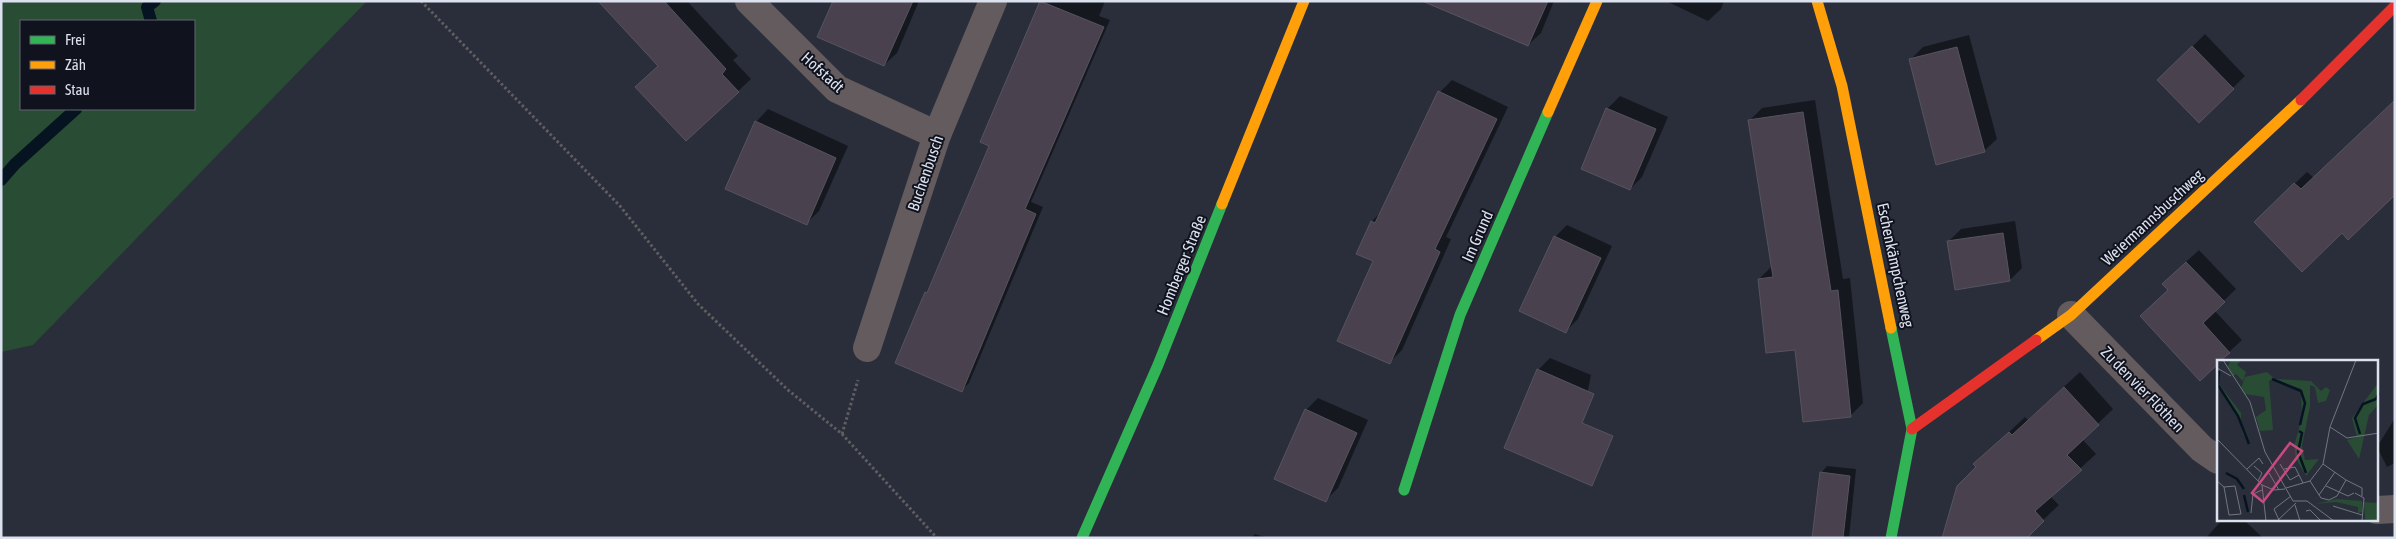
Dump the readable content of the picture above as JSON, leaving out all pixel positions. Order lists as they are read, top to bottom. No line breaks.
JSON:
{"streets":{"street":["Hofstadt","Buchenbusch","Weiermannsbuschweg","Im Grund","Homberger Straße","Eschenkämpchenweg","Zu den vier Flöthen"]},"crossings":[["Hofstadt","Buchenbusch"],["Weiermannsbuschweg","Eschenkämpchenweg"],["Weiermannsbuschweg","Zu den vier Flöthen"]],"legend":["Frei","Zäh","Stau"]}
